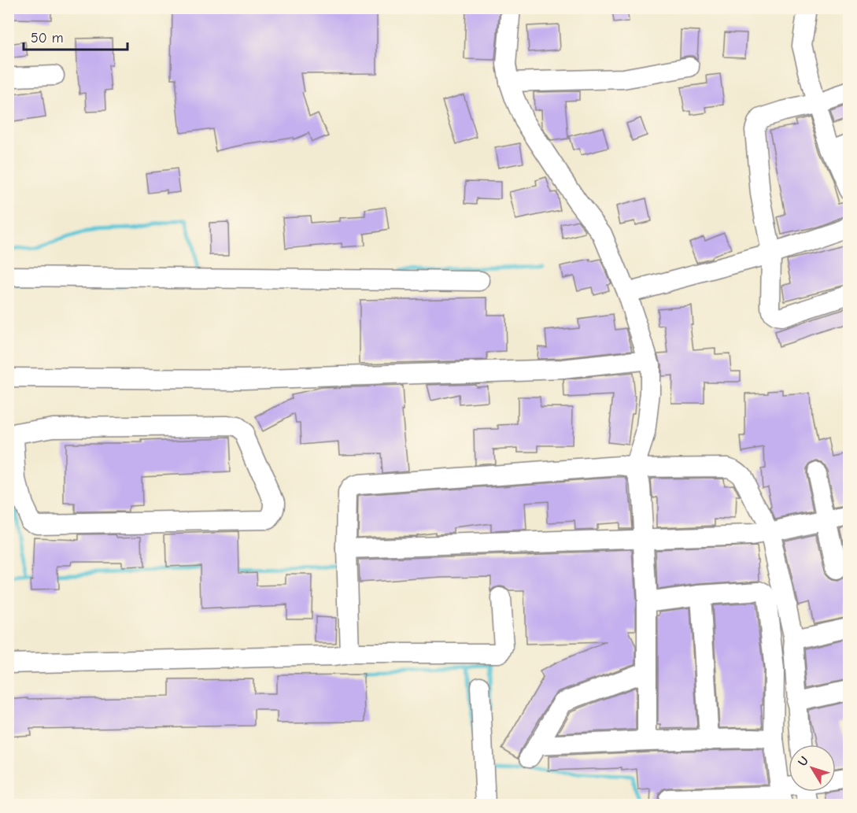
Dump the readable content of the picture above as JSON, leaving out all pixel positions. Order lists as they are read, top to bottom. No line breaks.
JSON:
{"scale_bar":"50 m","north":"top left"}
